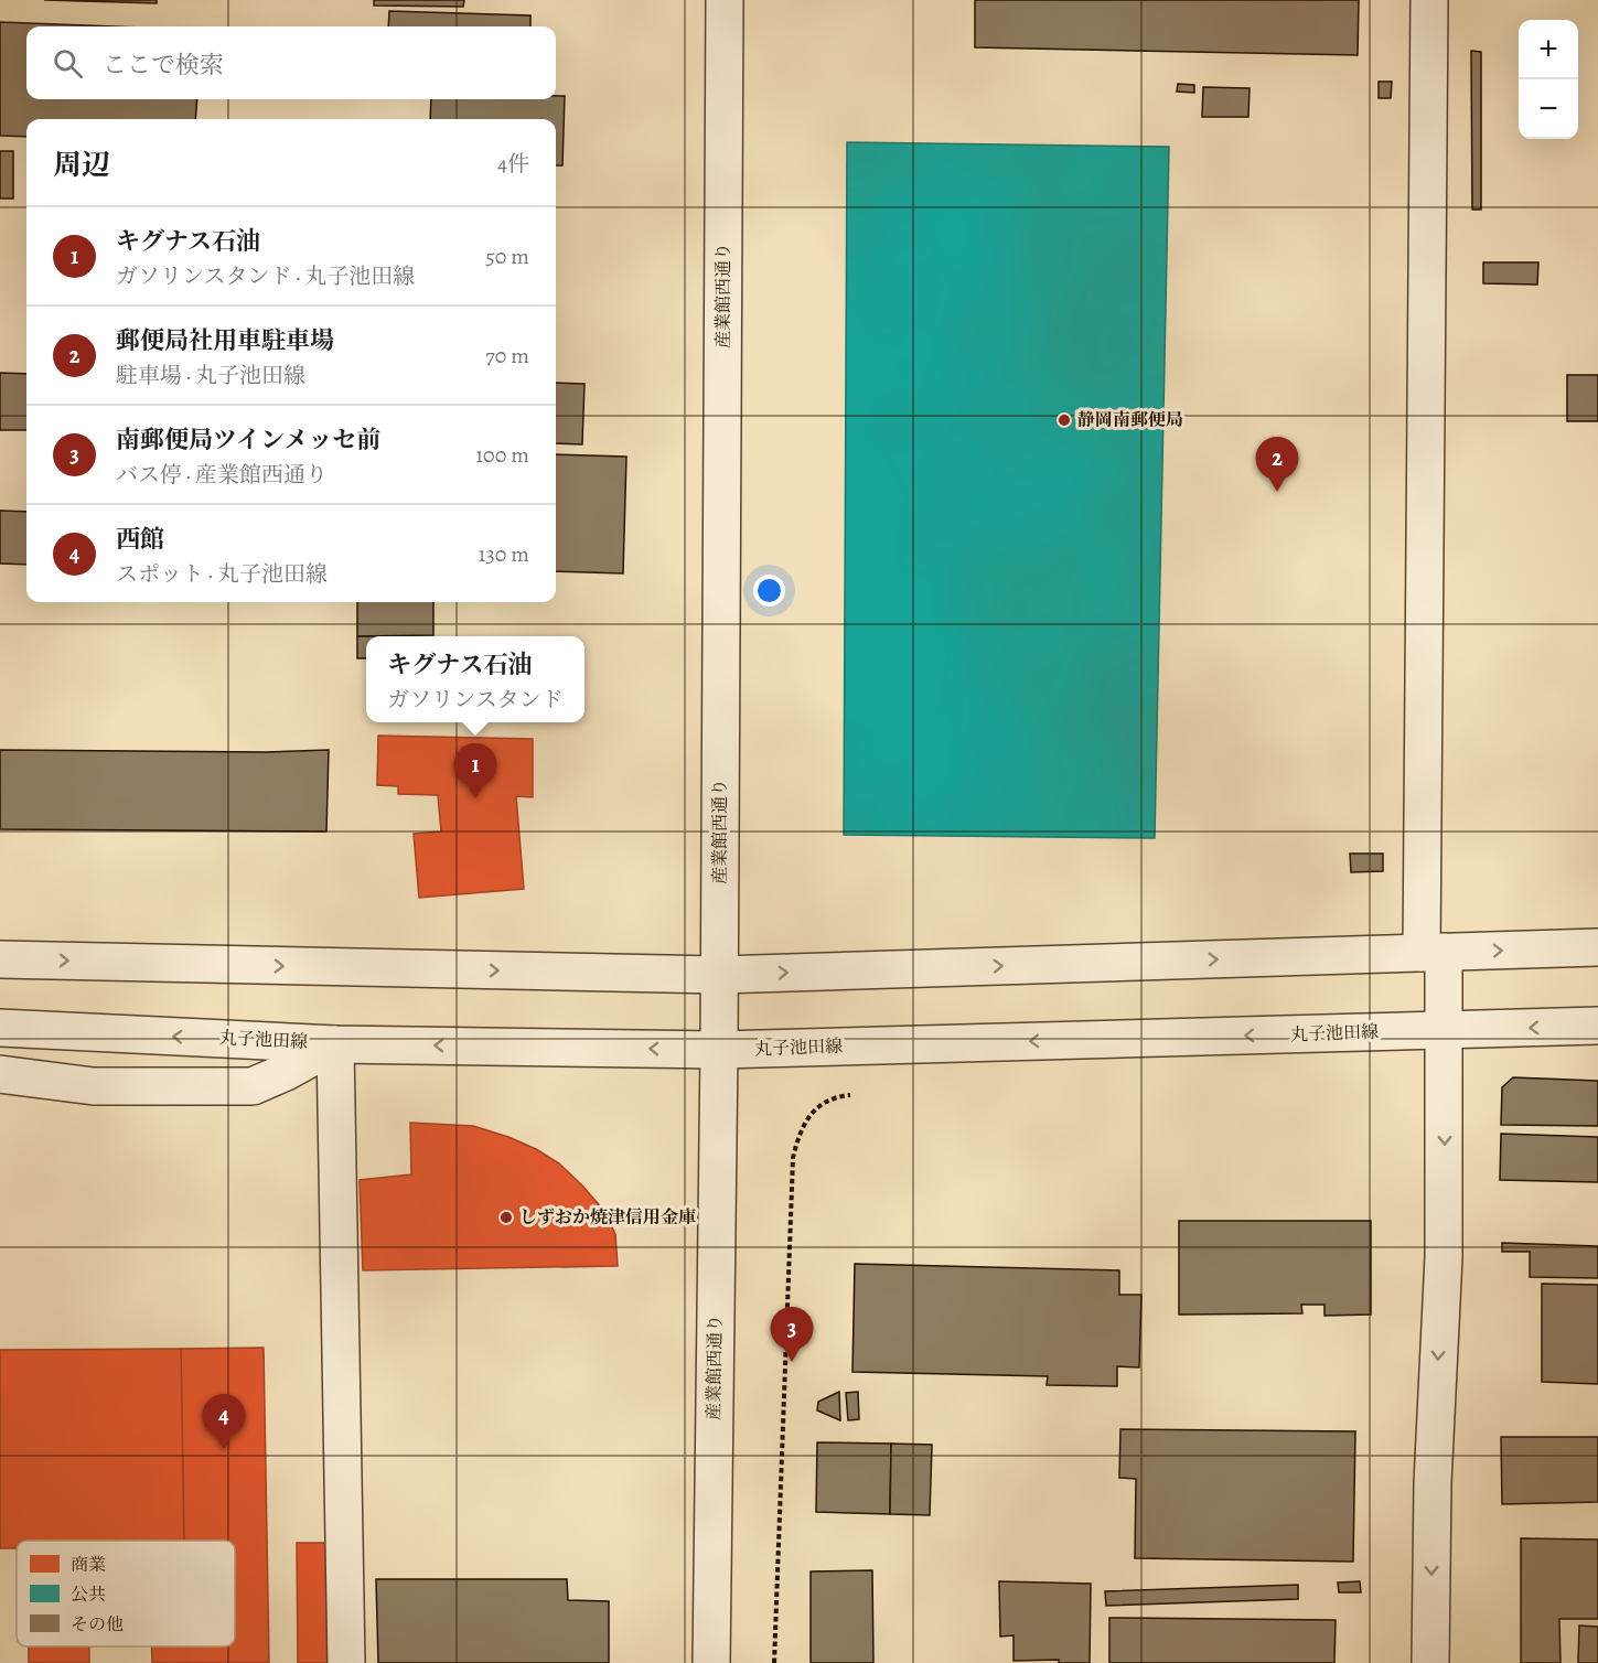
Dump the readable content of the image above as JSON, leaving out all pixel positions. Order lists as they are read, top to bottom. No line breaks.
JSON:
{"streets":{"street":["産業館西通り","丸子池田線"]},"crossings":[["産業館西通り","丸子池田線"]],"places":["静岡南郵便局","しずおか焼津信用金庫"],"legend":["商業","公共","その他"],"page":{"map_buttons":["+","−"],"search":"ここで検索","heading":["周辺","4件"],"list":[{"mark":"1","name":"キグナス石油","note":"ガソリンスタンド · 丸子池田線","value":"50 m"},{"mark":"2","name":"郵便局社用車駐車場","note":"駐車場 · 丸子池田線","value":"70 m"},{"mark":"3","name":"南郵便局ツインメッセ前","note":"バス停 · 産業館西通り","value":"100 m"},{"mark":"4","name":"西館","note":"スポット · 丸子池田線","value":"130 m"}],"pins":["2","1","3","4"],"popup":["キグナス石油","ガソリンスタンド"]}}
